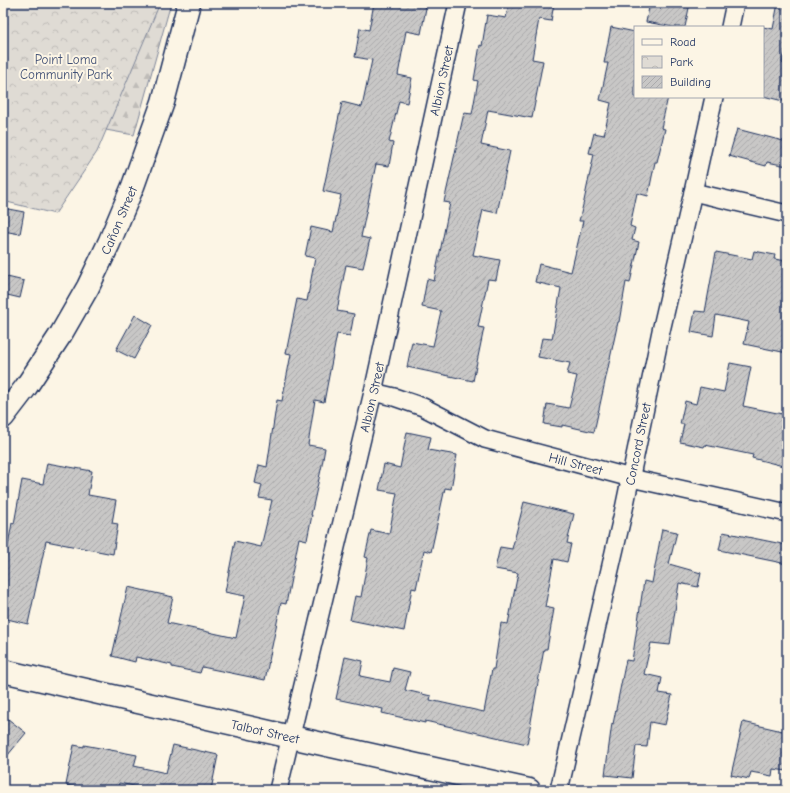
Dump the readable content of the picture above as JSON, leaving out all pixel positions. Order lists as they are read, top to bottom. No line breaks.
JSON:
{"streets":{"main road":["Cañon Street","Talbot Street"],"street":["Albion Street","Concord Street","Hill Street"]},"crossings":[["Albion Street","Hill Street"],["Albion Street","Talbot Street"],["Concord Street","Hill Street"]],"parks":["Point Loma Community Park"],"legend":["Road","Park","Building"]}
